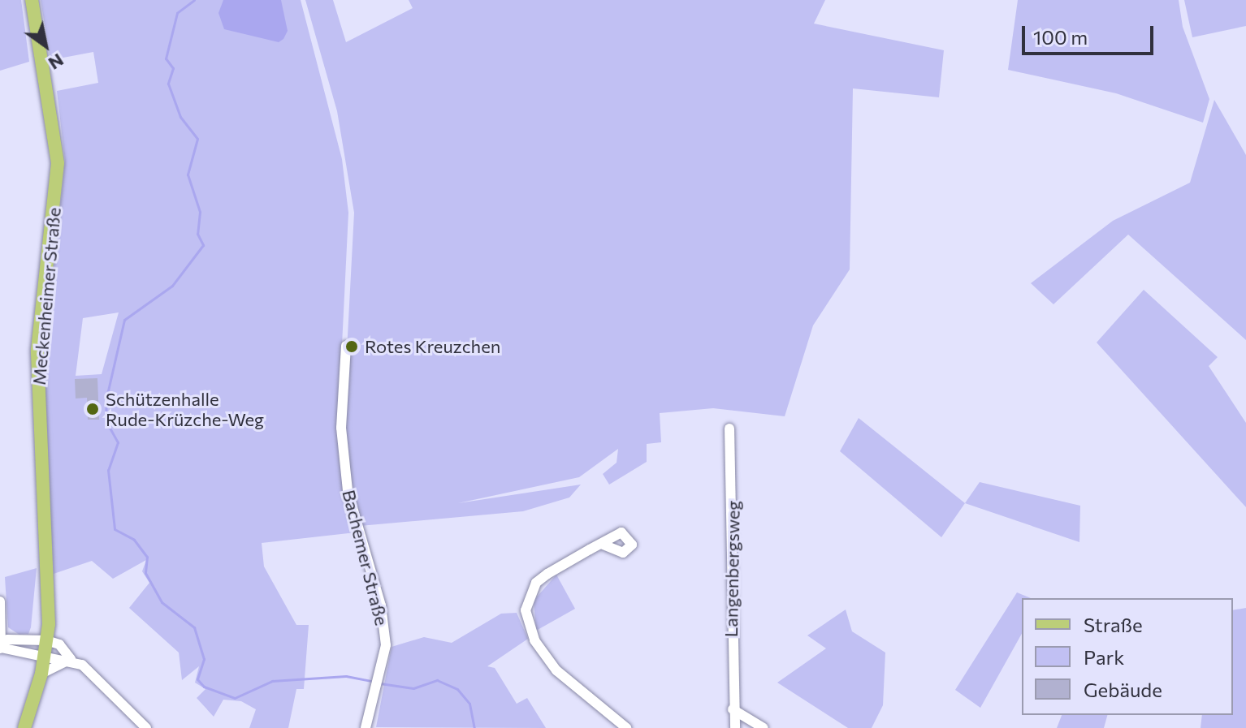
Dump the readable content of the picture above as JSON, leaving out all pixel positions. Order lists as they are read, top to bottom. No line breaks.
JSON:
{"streets":{"main road":["Meckenheimer Straße"],"street":["Bachemer Straße","Langenbergsweg"]},"places":["Rotes Kreuzchen","Schützenhalle Rude-Krüzche-Weg"],"legend":["Straße","Park","Gebäude"],"scale_bar":"100 m","north":"bottom right"}
